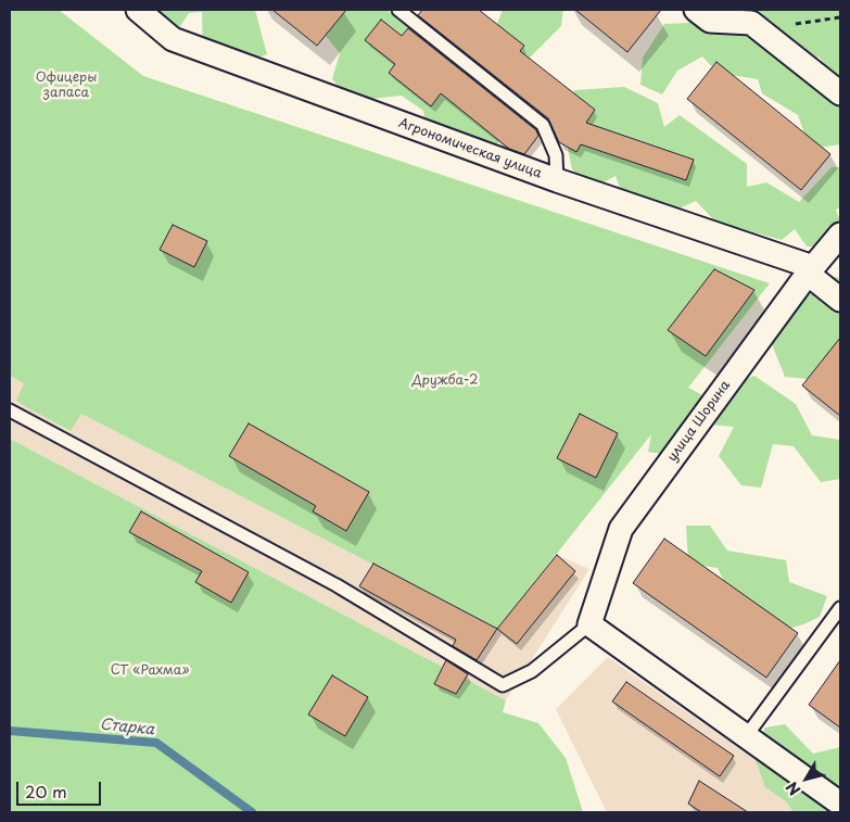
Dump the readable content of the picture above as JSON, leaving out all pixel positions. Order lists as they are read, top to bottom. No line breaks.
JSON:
{"streets":{"street":["Агрономическая улица","улица Шорина"]},"crossings":[["Агрономическая улица","улица Шорина"]],"water":["Старка"],"parks":["Офицеры запаса","Дружба-2","СТ «Рахма»"],"scale_bar":"20 m","north":"bottom left"}
